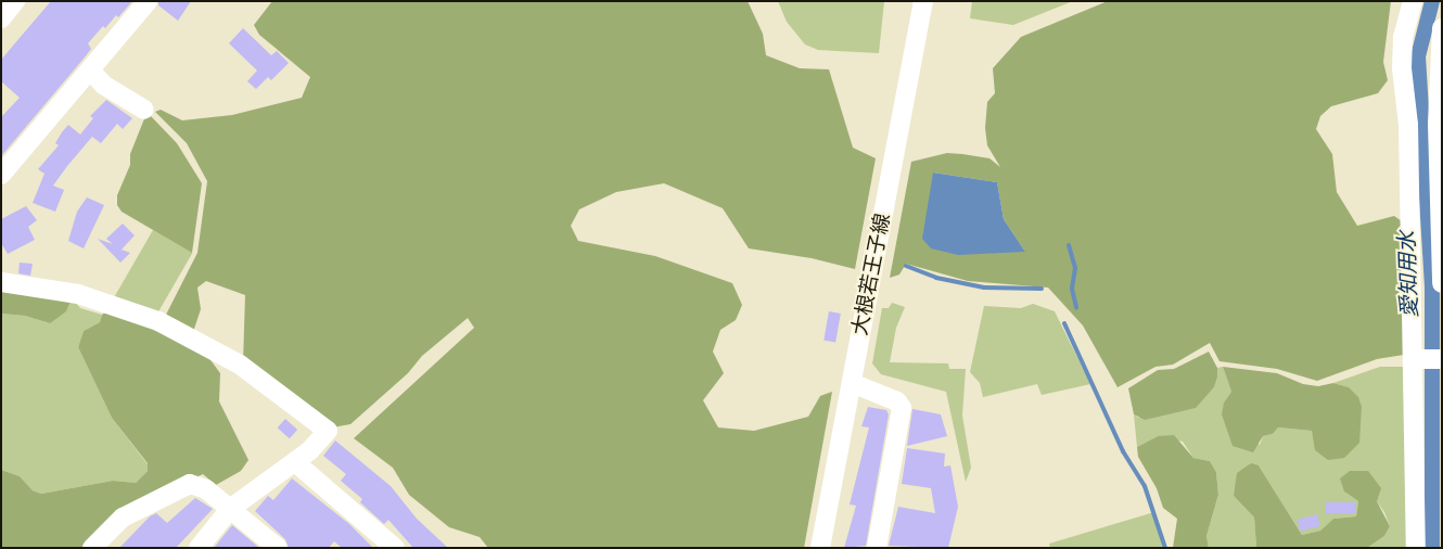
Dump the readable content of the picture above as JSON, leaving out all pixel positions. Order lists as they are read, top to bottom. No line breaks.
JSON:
{"streets":{"street":["大根若王子線"]},"water":["愛知用水"]}
